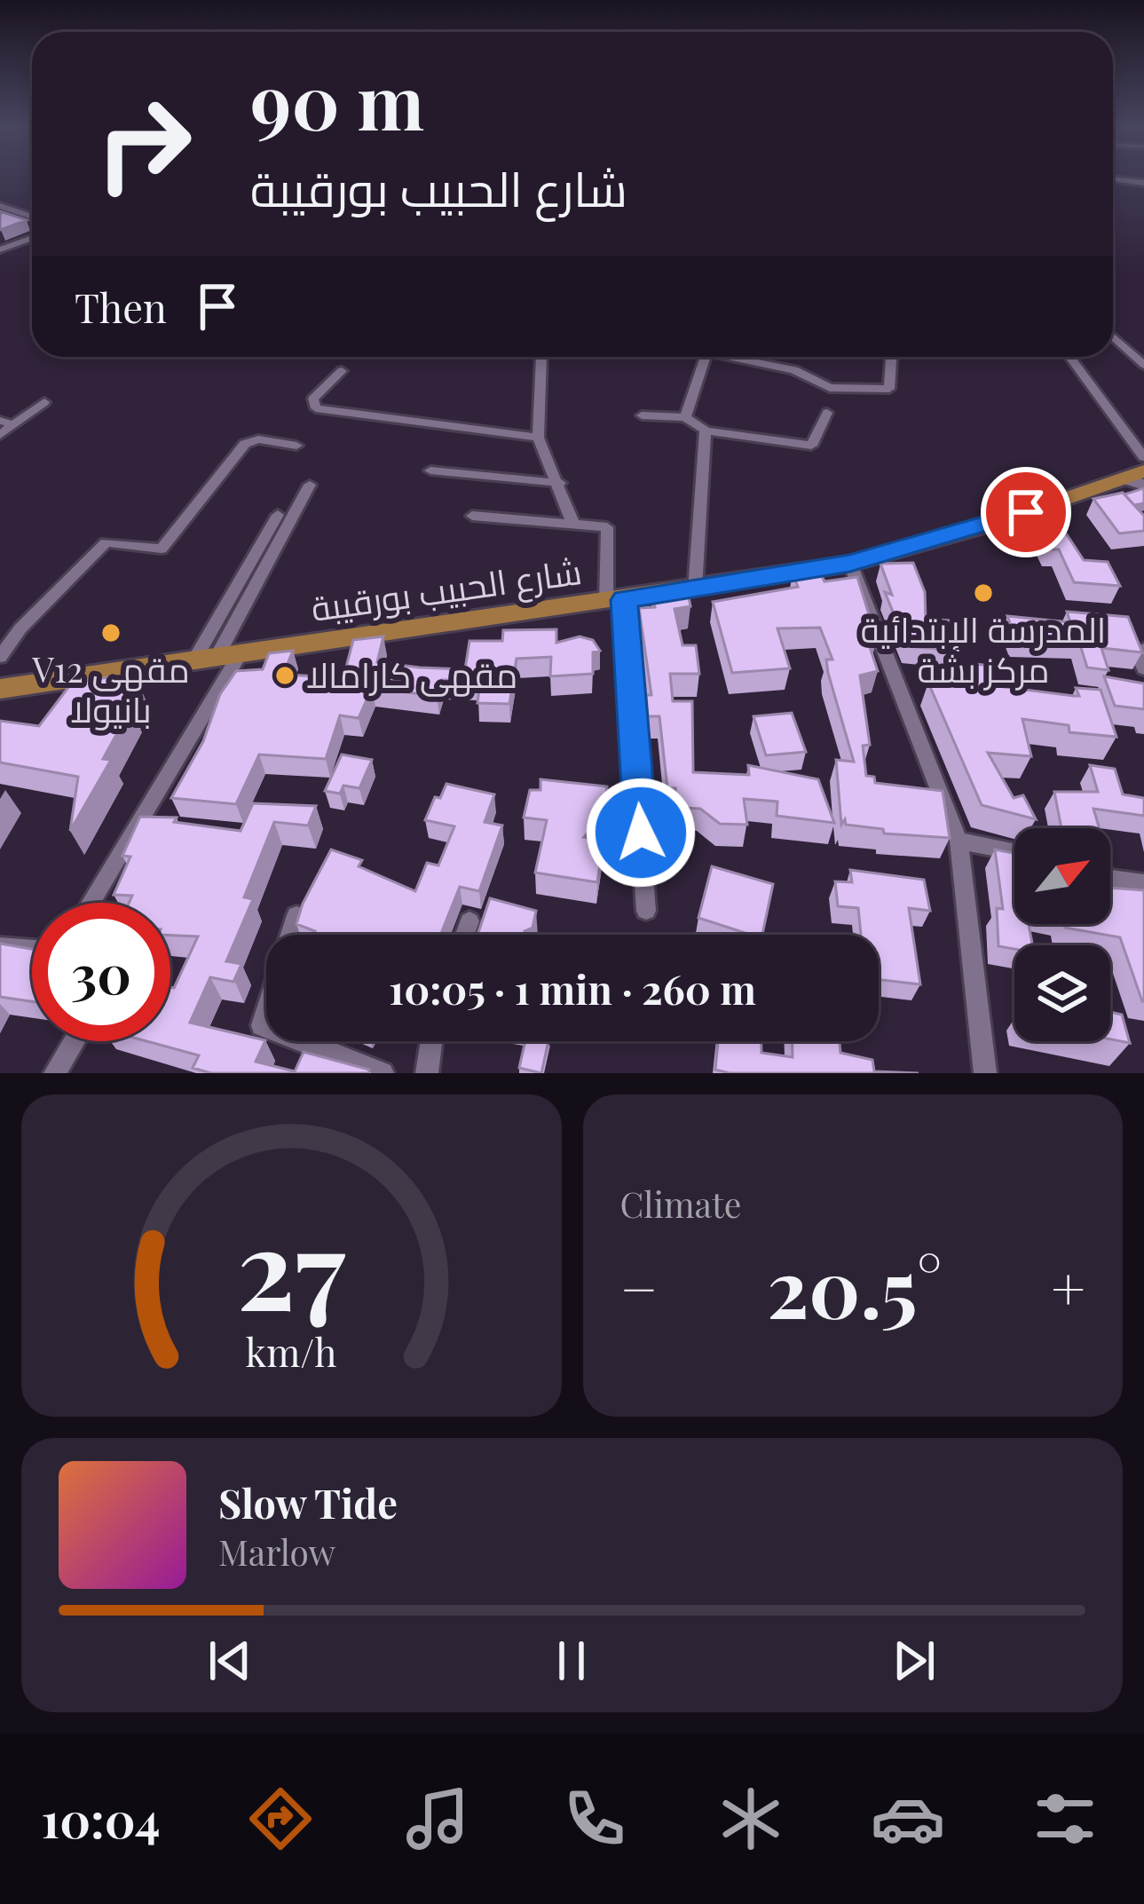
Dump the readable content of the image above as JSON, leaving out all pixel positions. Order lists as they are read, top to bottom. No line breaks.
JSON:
{"streets":{"main road":["شارع الحبيب بورقيبة"]},"places":["المدرسة الإبتدائية مركز بشة","V12 مقهى بانيولا","مقهى كارامالا"],"north":"top right","page":{"turn":["90 m","شارع الحبيب بورقيبة"],"then":"Then","limit":"30","trip":"10:05 · 1 min · 260 m","tile":"Climate","heat":["−","20.5°","+"],"song":["Slow Tide","Marlow"],"tabs":"10:04","gauge":["27","km/h"]}}
